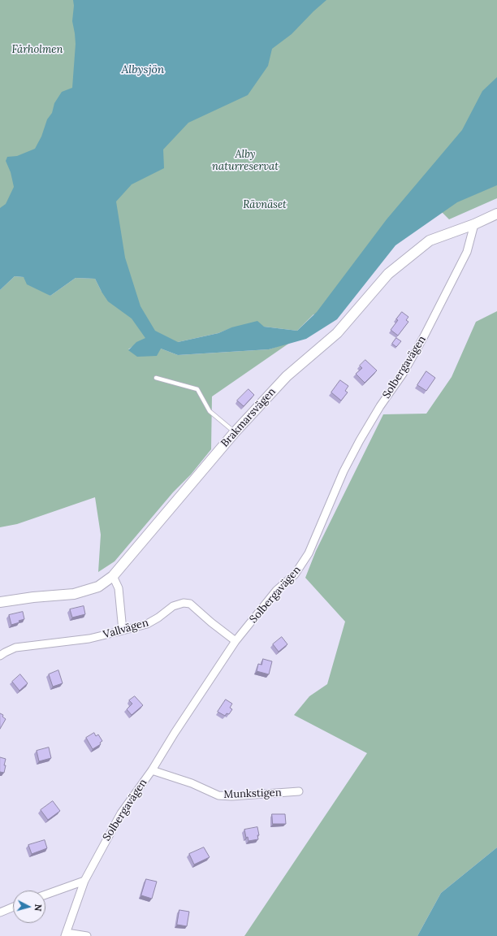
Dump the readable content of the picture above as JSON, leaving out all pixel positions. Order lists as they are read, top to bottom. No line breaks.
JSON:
{"streets":{"street":["Solbergavägen","Brakmarsvägen","Vallvägen","Munkstigen"]},"crossings":[["Solbergavägen","Brakmarsvägen"],["Solbergavägen","Vallvägen"],["Solbergavägen","Munkstigen"]],"water":["Albysjön"],"parks":["Fårholmen","Alby naturreservat","Rävnäset"],"north":"right"}
